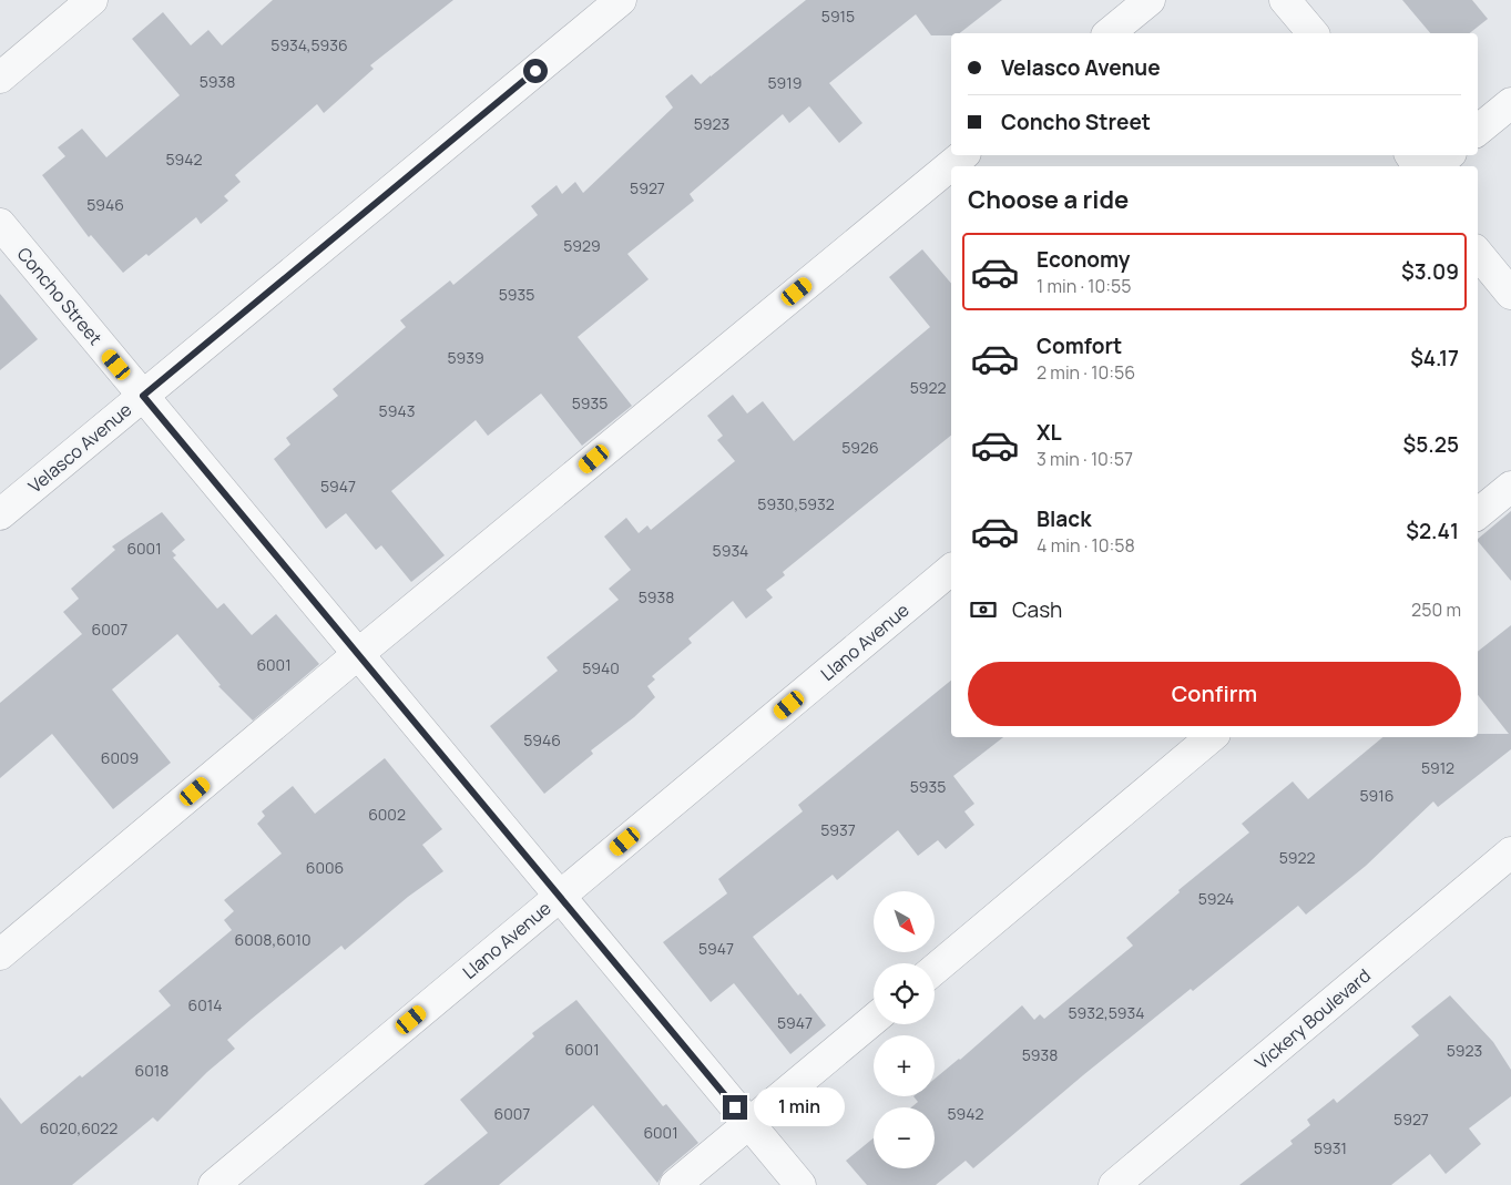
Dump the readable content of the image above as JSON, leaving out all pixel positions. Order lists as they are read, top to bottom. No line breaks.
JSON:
{"streets":{"street":["Concho Street","Velasco Avenue","Llano Avenue","Vickery Boulevard"]},"crossings":[["Concho Street","Velasco Avenue"],["Concho Street","Llano Avenue"]],"house_numbers":["5915","5934,5936","5938","5919","5923","5942","5927","5946","5929","5935","5939","5922","5935","5943","5926","5947","5930,5932","6001","5934","5938","6007","6001","5940","5946","6009","5912","5935","5916","6002","5937","5922","6006","5924","6008,6010","5947","6014","5932,5934","5947","6001","5923","5938","6018","6007","5942","5927","6020,6022","6001","5931"],"north":"bottom right","page":{"banner":["Velasco Avenue","Concho Street"],"heading":"Choose a ride","list":[{"name":"Economy","note":"1 min · 10:55","value":"$3.09"},{"name":"Comfort","note":"2 min · 10:56","value":"$4.17"},{"name":"XL","note":"3 min · 10:57","value":"$5.25"},{"name":"Black","note":"4 min · 10:58","value":"$2.41"}],"pay":["Cash","250 m"],"buttons":"Confirm","map_buttons":["+","−"],"bubble":"1 min"}}
